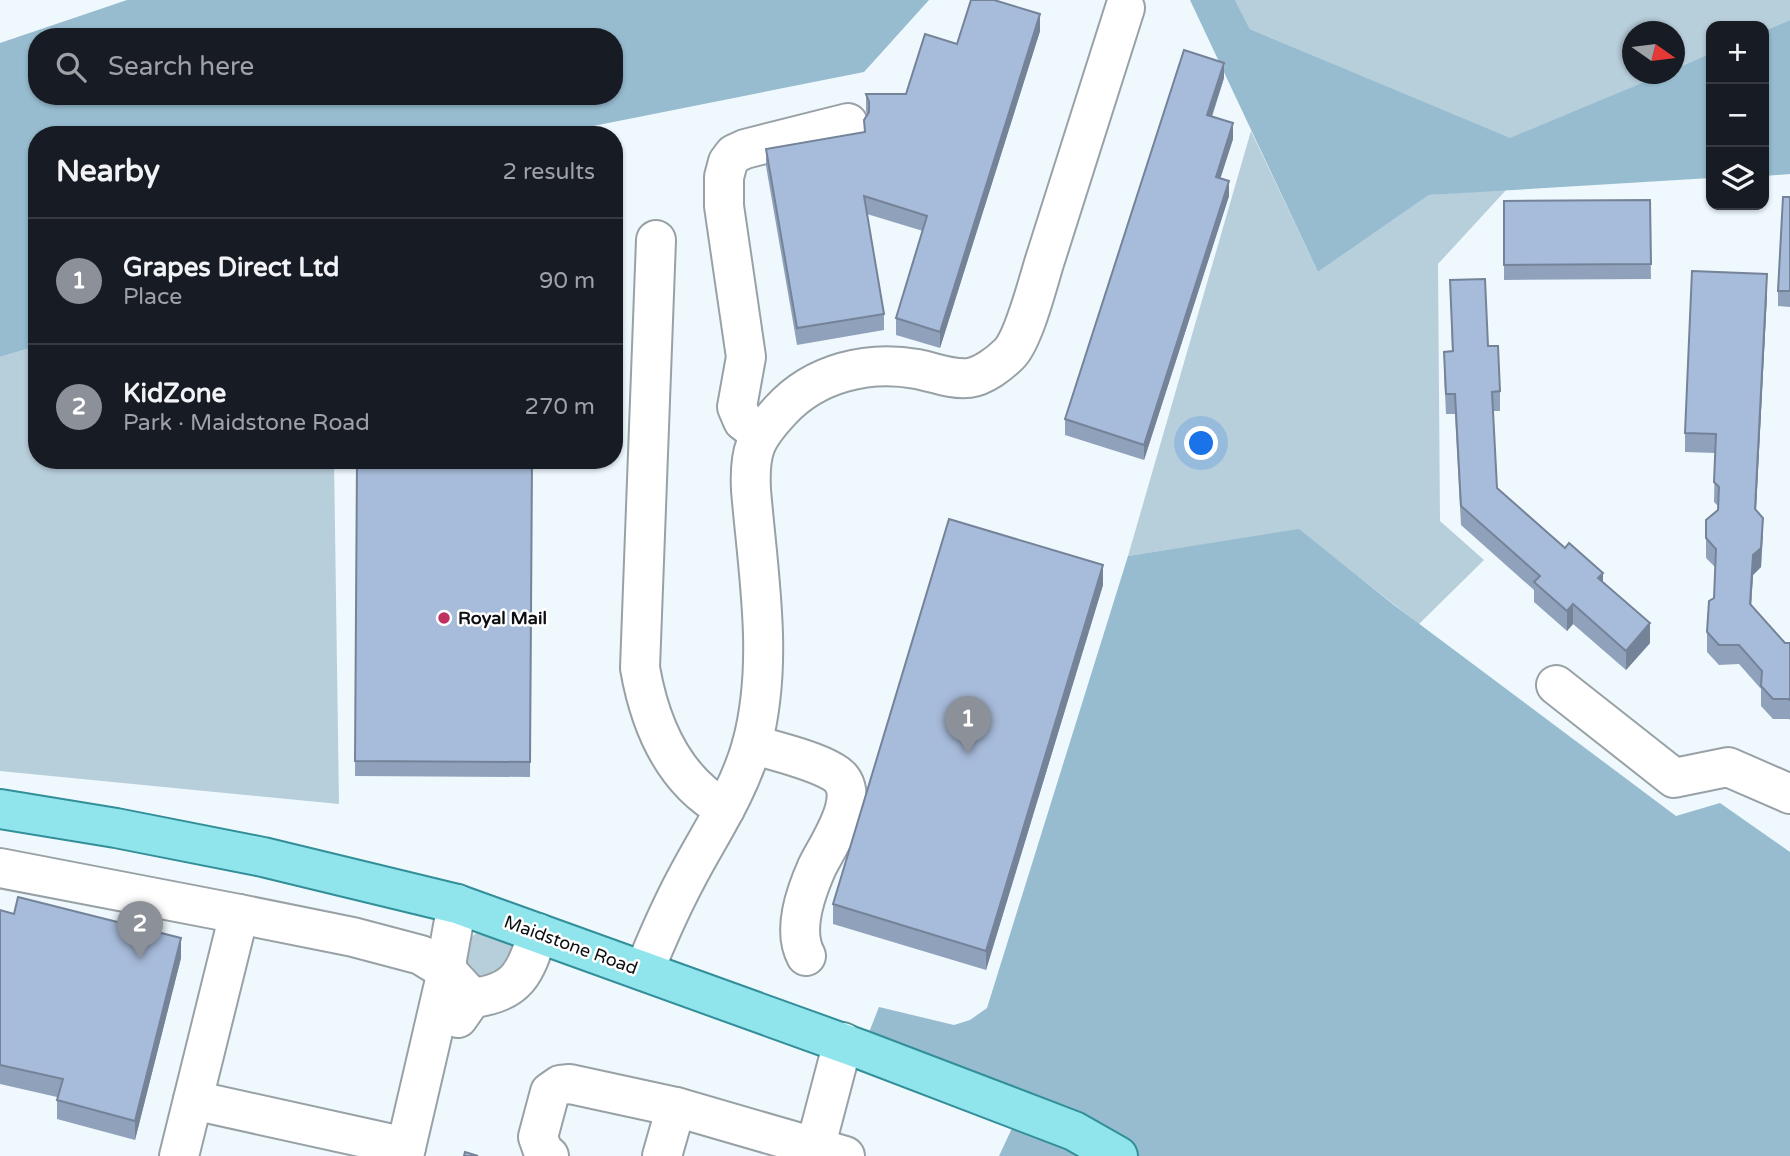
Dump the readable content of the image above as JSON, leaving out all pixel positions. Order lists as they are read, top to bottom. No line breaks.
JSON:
{"streets":{"main road":["Maidstone Road"]},"places":["Royal Mail"],"north":"right","page":{"map_buttons":["+","−"],"search":"Search here","heading":["Nearby","2 results"],"list":[{"mark":"1","name":"Grapes Direct Ltd","note":"Place","value":"90 m"},{"mark":"2","name":"KidZone","note":"Park · Maidstone Road","value":"270 m"}],"pins":["1","2"]}}
